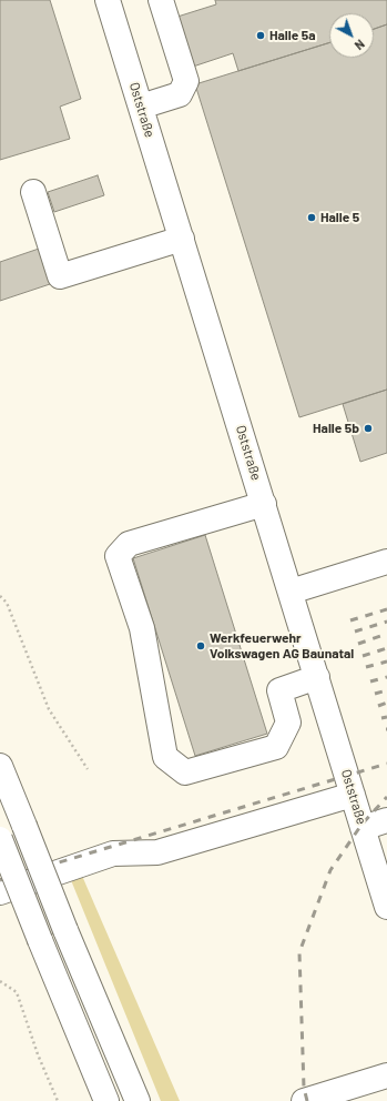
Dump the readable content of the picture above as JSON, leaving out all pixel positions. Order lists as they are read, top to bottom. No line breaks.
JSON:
{"streets":{"main road":["Oststraße"]},"places":["Halle 5a","Halle 5","Halle 5b","Werkfeuerwehr Volkswagen AG Baunatal"],"north":"bottom right"}
